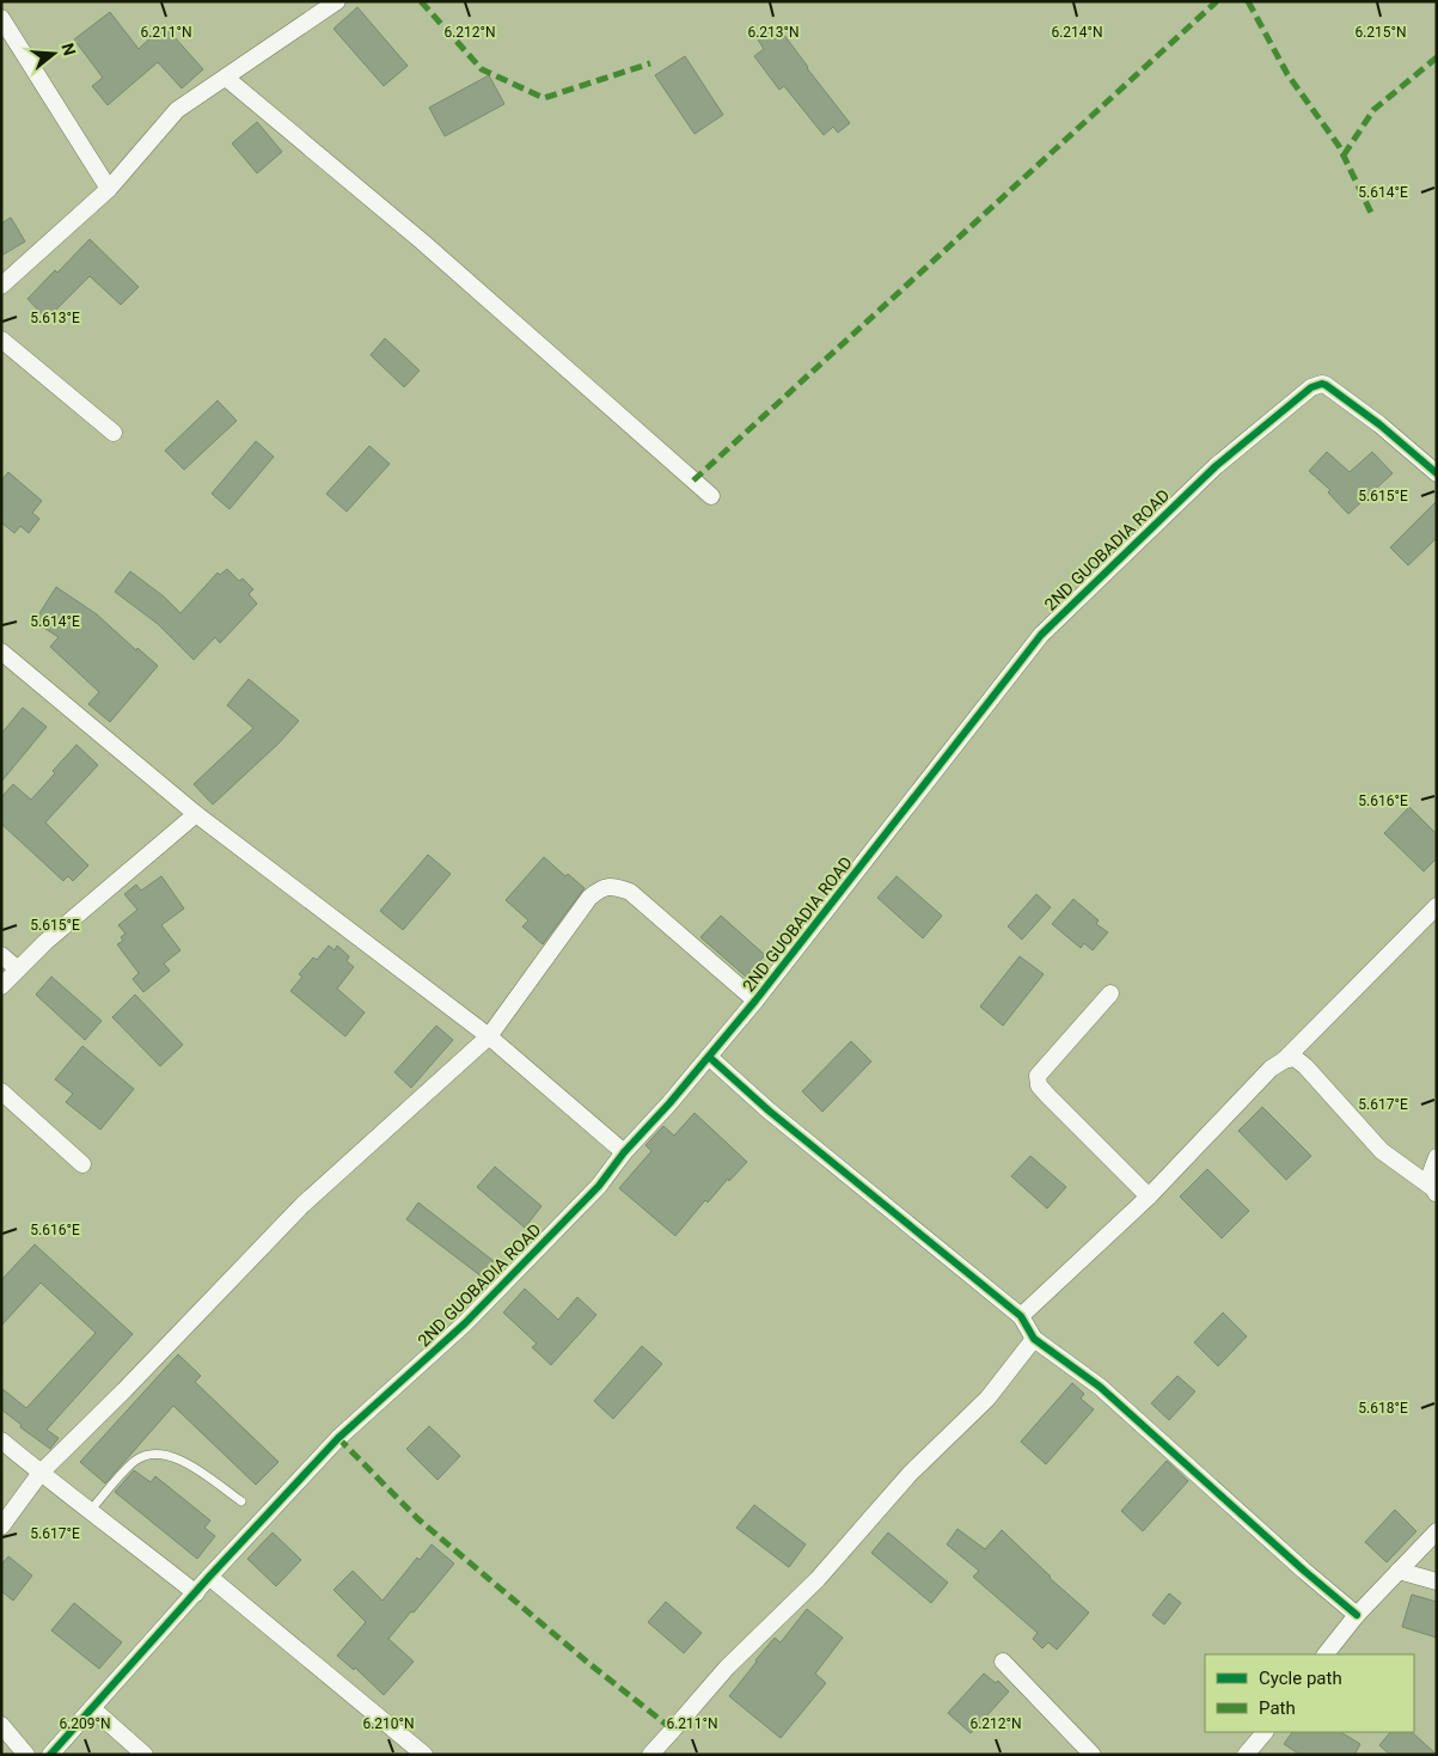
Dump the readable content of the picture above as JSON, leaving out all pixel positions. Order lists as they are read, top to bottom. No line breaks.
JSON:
{"streets":{"street":["2ND GUOBADIA ROAD"]},"legend":["Cycle path","Path"],"north":"right","coordinates":["6.211°N","6.212°N","6.213°N","6.214°N","6.215°N","5.614°E","5.613°E","5.615°E","5.616°E","5.617°E","5.618°E","6.209°N","6.210°N"]}
